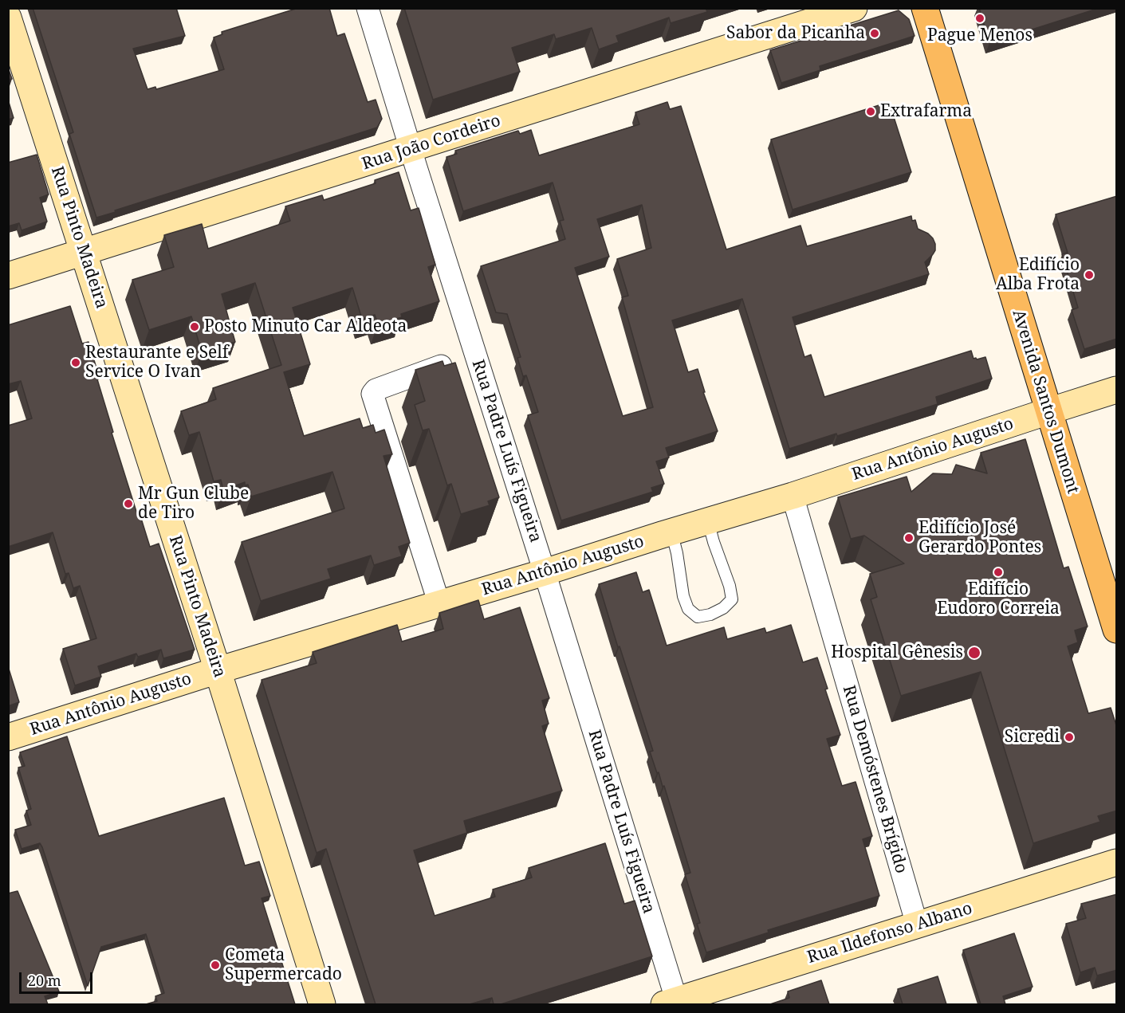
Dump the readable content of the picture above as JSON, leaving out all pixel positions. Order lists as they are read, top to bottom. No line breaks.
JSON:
{"streets":{"main road":["Avenida Santos Dumont"],"street":["Rua João Cordeiro","Rua Pinto Madeira","Rua Antônio Augusto","Rua Padre Luís Figueira","Rua Demóstenes Brígido","Rua Ildefonso Albano"]},"crossings":[["Rua João Cordeiro","Rua Pinto Madeira"],["Rua João Cordeiro","Rua Padre Luís Figueira"],["Rua Pinto Madeira","Rua Antônio Augusto"],["Avenida Santos Dumont","Rua Antônio Augusto"],["Rua Antônio Augusto","Rua Padre Luís Figueira"],["Rua Antônio Augusto","Rua Demóstenes Brígido"],["Rua Padre Luís Figueira","Rua Ildefonso Albano"],["Rua Demóstenes Brígido","Rua Ildefonso Albano"]],"places":["Pague Menos","Sabor da Picanha","Extrafarma","Edifício Alba Frota","Posto Minuto Car Aldeota","Restaurante e Self Service O Ivan","Mr Gun Clube de Tiro","Edifício José Gerardo Pontes","Edifício Eudoro Correia","Hospital Gênesis","Sicredi","Cometa Supermercado"],"scale_bar":"20 m"}
